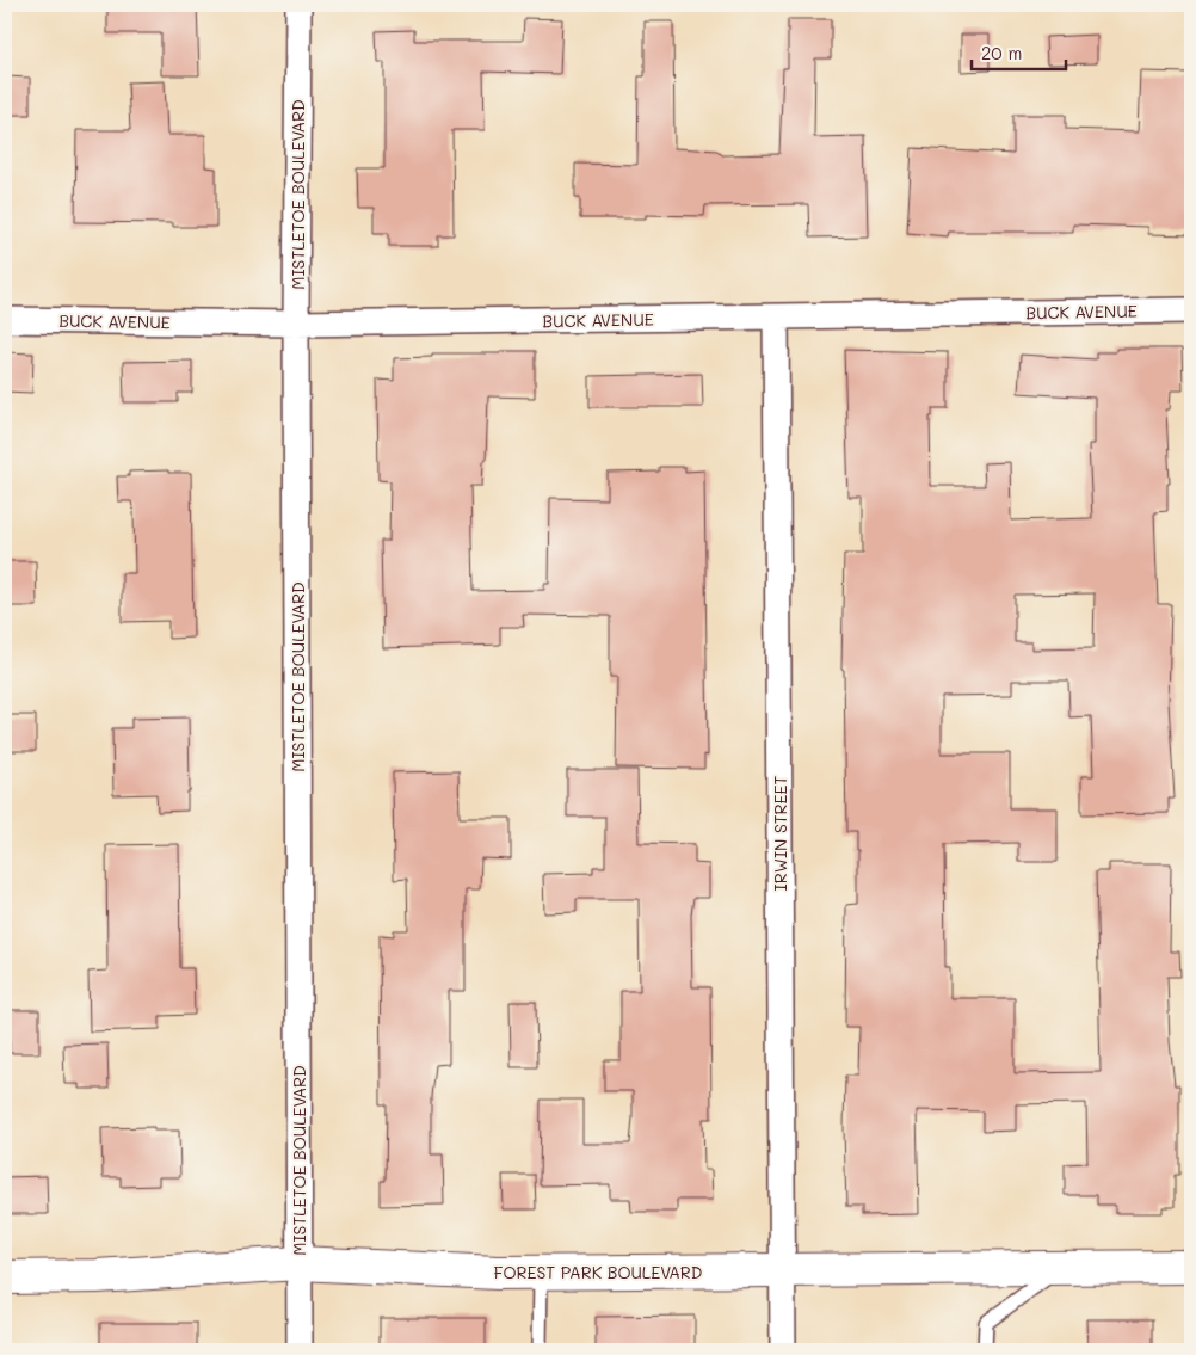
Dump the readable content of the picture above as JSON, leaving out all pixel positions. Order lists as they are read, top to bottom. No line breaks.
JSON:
{"streets":{"main road":["FOREST PARK BOULEVARD"],"street":["MISTLETOE BOULEVARD","BUCK AVENUE","IRWIN STREET"]},"crossings":[["MISTLETOE BOULEVARD","BUCK AVENUE"],["MISTLETOE BOULEVARD","FOREST PARK BOULEVARD"],["BUCK AVENUE","IRWIN STREET"],["IRWIN STREET","FOREST PARK BOULEVARD"]],"scale_bar":"20 m"}
